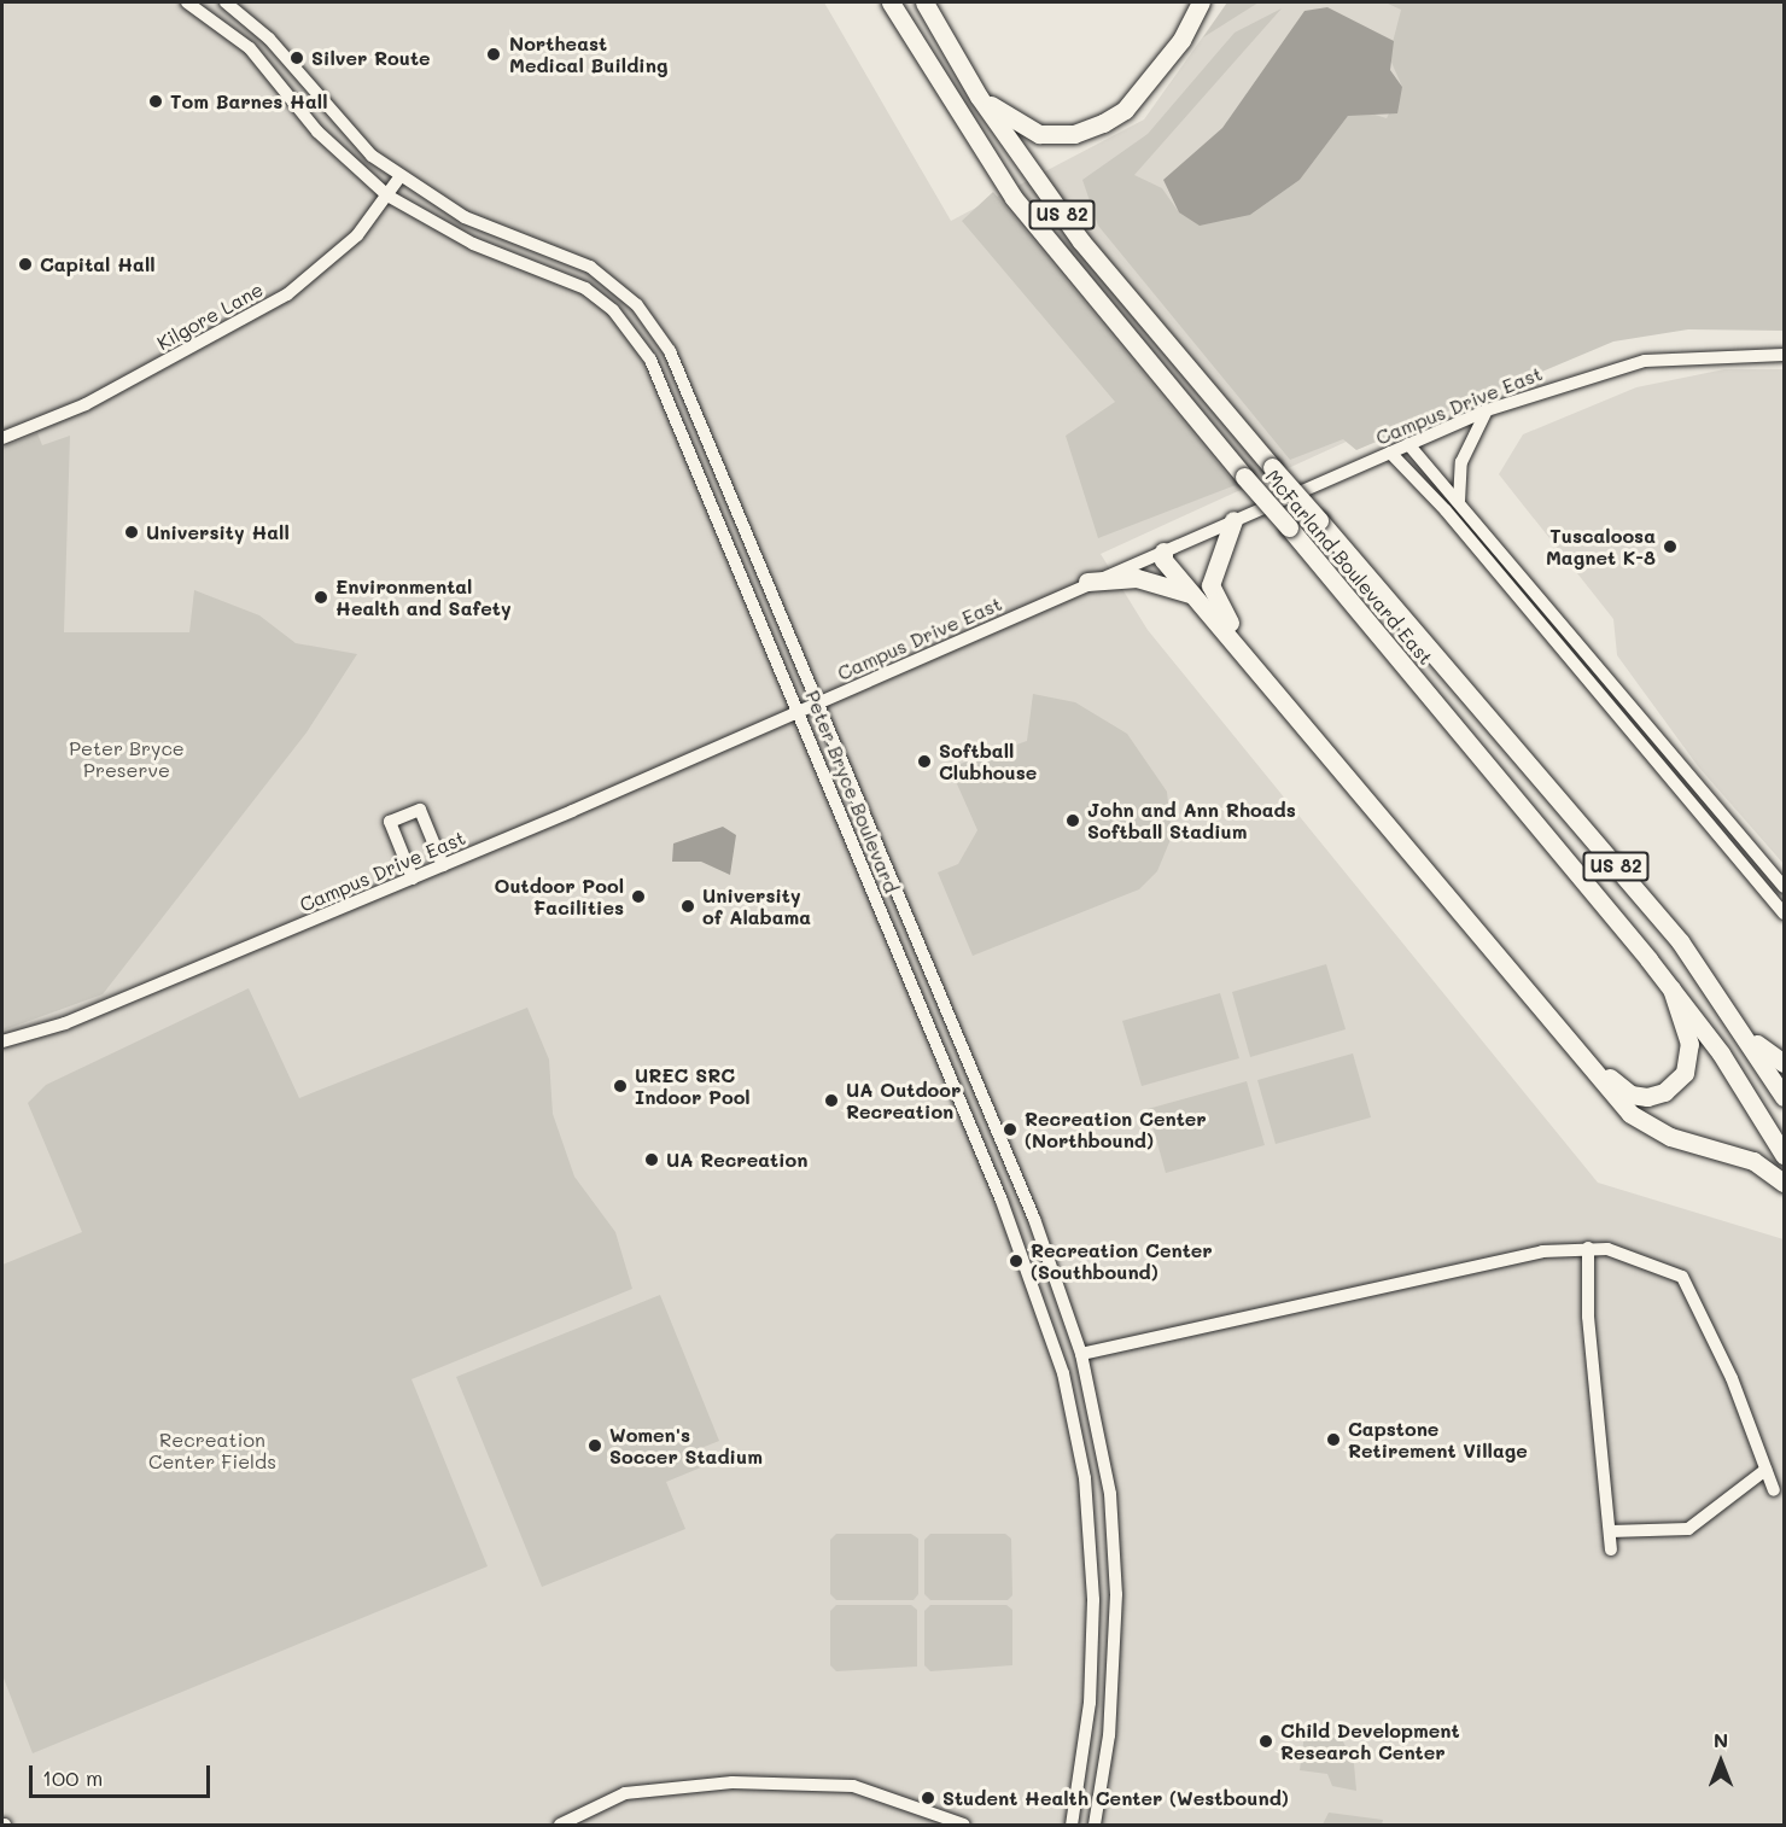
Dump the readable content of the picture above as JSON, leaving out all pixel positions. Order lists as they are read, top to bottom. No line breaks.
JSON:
{"streets":{"highway":["US 82","McFarland Boulevard East"],"street":["Kilgore Lane","Campus Drive East","Peter Bryce Boulevard"]},"crossings":[["Kilgore Lane","Peter Bryce Boulevard"],["Campus Drive East","Peter Bryce Boulevard"]],"parks":["Peter Bryce Preserve","Recreation Center Fields"],"places":["Northeast Medical Building","Silver Route","Tom Barnes Hall","Capital Hall","University Hall","Tuscaloosa Magnet K-8","Environmental Health and Safety","Softball Clubhouse","John and Ann Rhoads Softball Stadium","Outdoor Pool Facilities","University of Alabama","UREC SRC Indoor Pool","UA Outdoor Recreation","Recreation Center (Northbound)","UA Recreation","Recreation Center (Southbound)","Capstone Retirement Village","Women's Soccer Stadium","Child Development Research Center","Student Health Center (Westbound)"],"scale_bar":"100 m","north":"top"}
